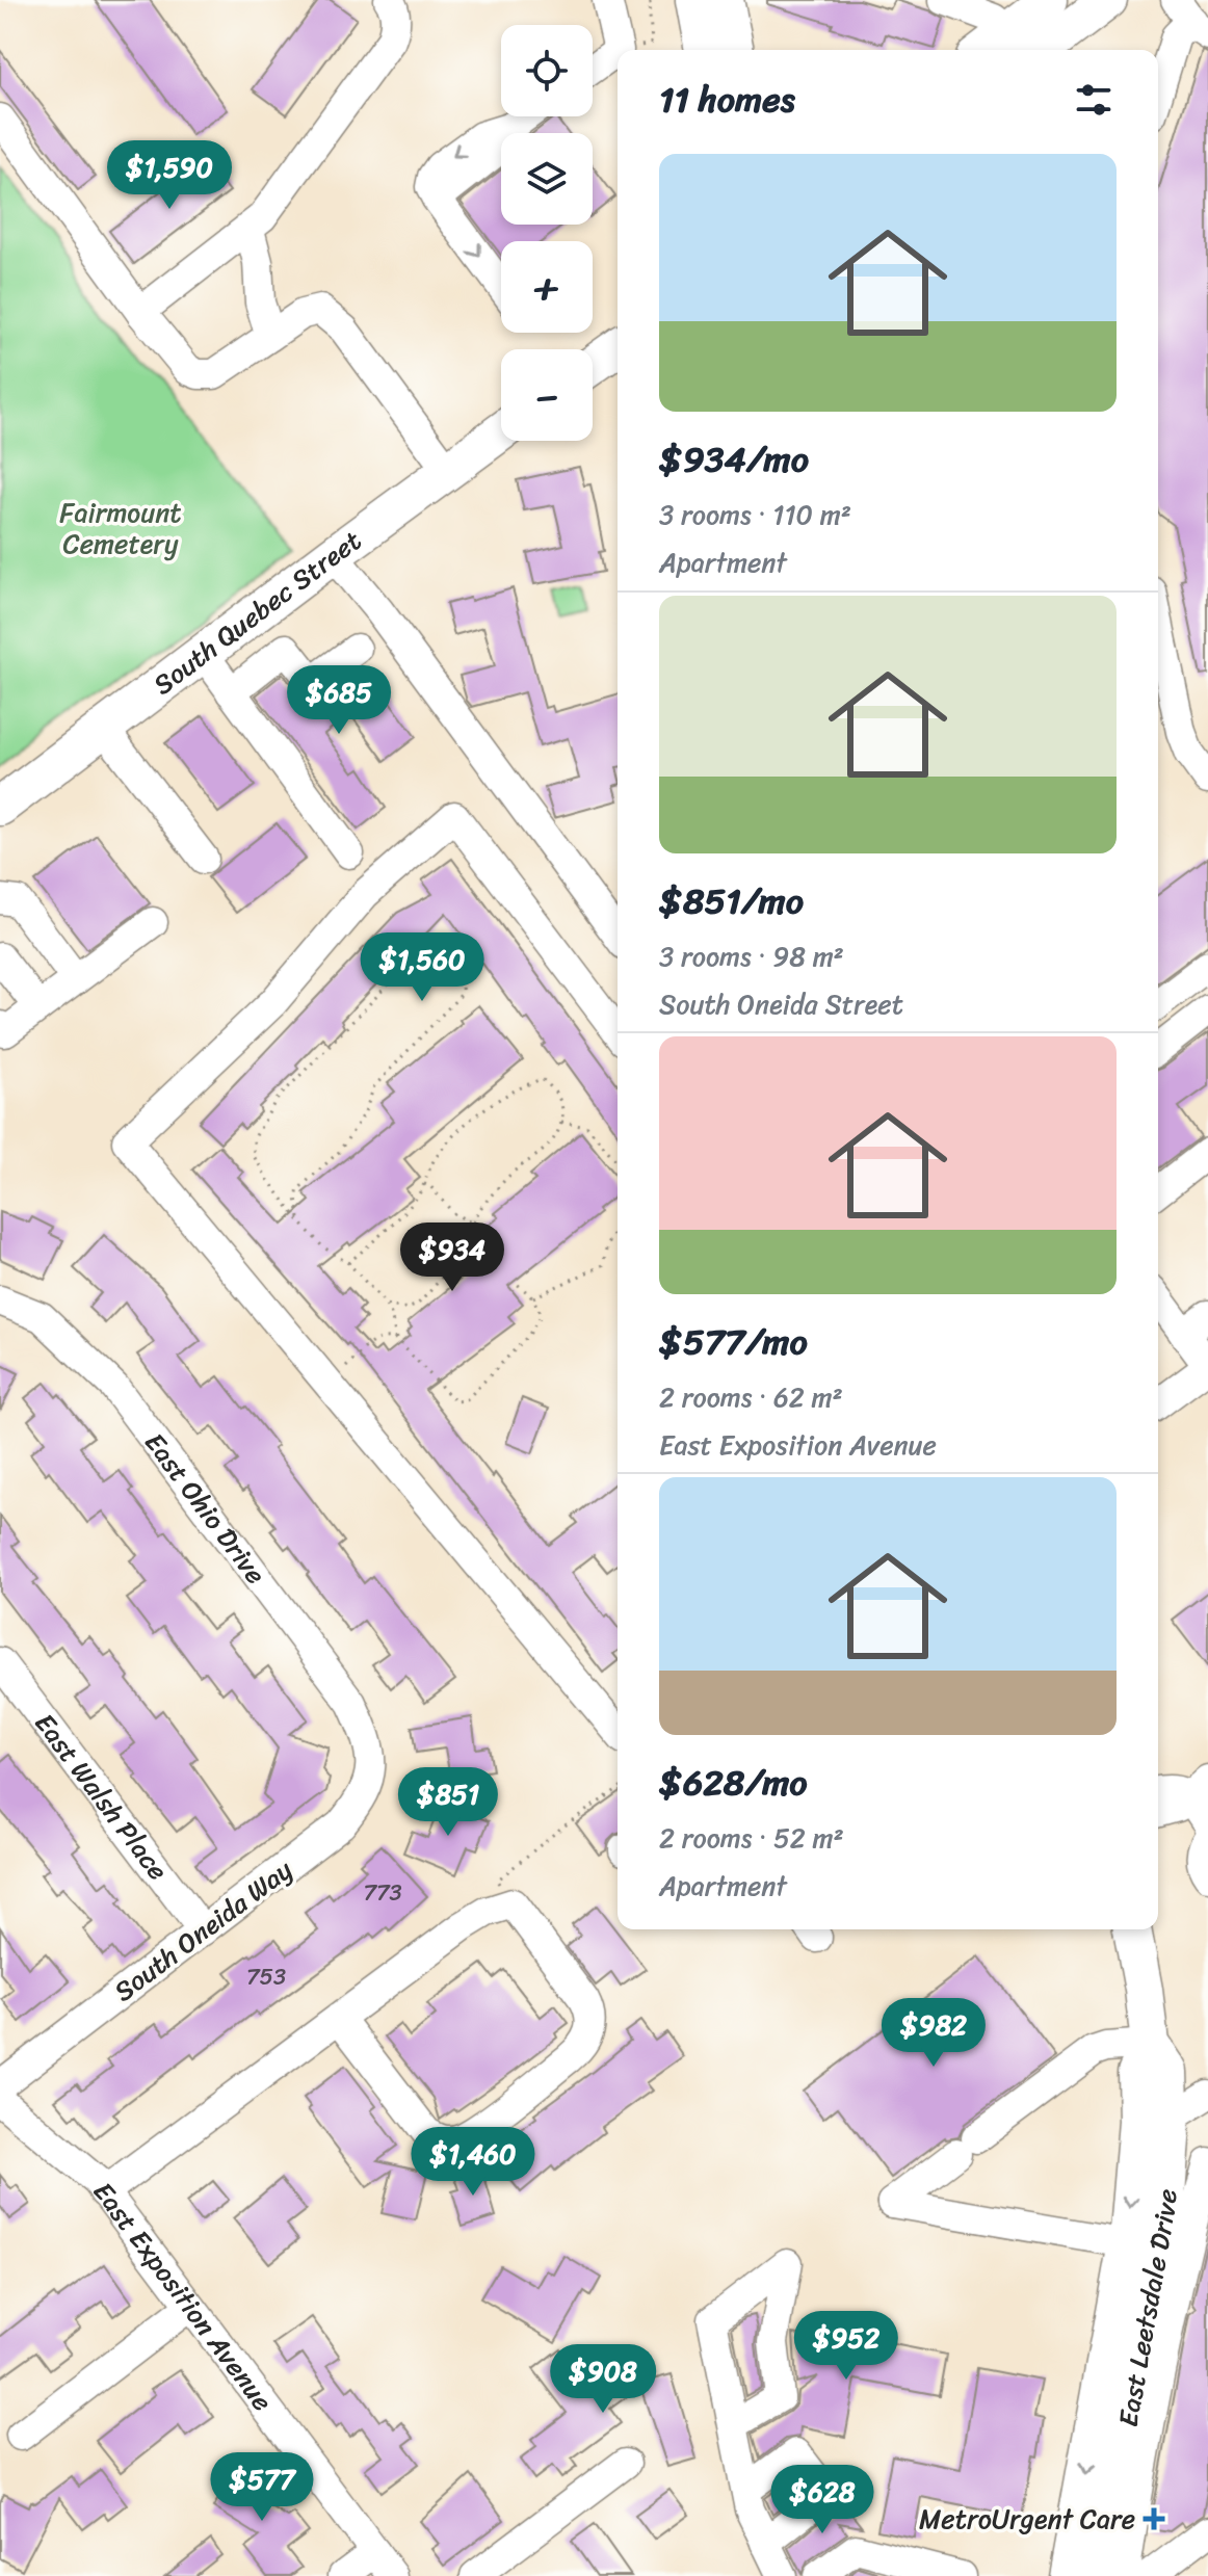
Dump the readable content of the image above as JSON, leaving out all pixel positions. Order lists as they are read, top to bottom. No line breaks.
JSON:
{"streets":{"main road":["South Quebec Street","East Leetsdale Drive"],"street":["East Ohio Drive","East Walsh Place","South Oneida Way","East Exposition Avenue"]},"crossings":[["East Ohio Drive","South Oneida Way"],["East Walsh Place","South Oneida Way"]],"parks":["Fairmount Cemetery"],"places":{"health":["MetroUrgent Care"]},"house_numbers":["773","753"],"page":{"map_buttons":["+","−"],"heading":"11 homes","price":["$1,590","$685","$1,560","$934","$851","$982","$1,460","$952","$908","$577","$628"],"list":[{"name":"$934/mo","note":"3 rooms · 110 m² · Apartment"},{"name":"$851/mo","note":"3 rooms · 98 m² · South Oneida Street"},{"name":"$577/mo","note":"2 rooms · 62 m² · East Exposition Avenue"},{"name":"$628/mo","note":"2 rooms · 52 m² · Apartment"}]}}
